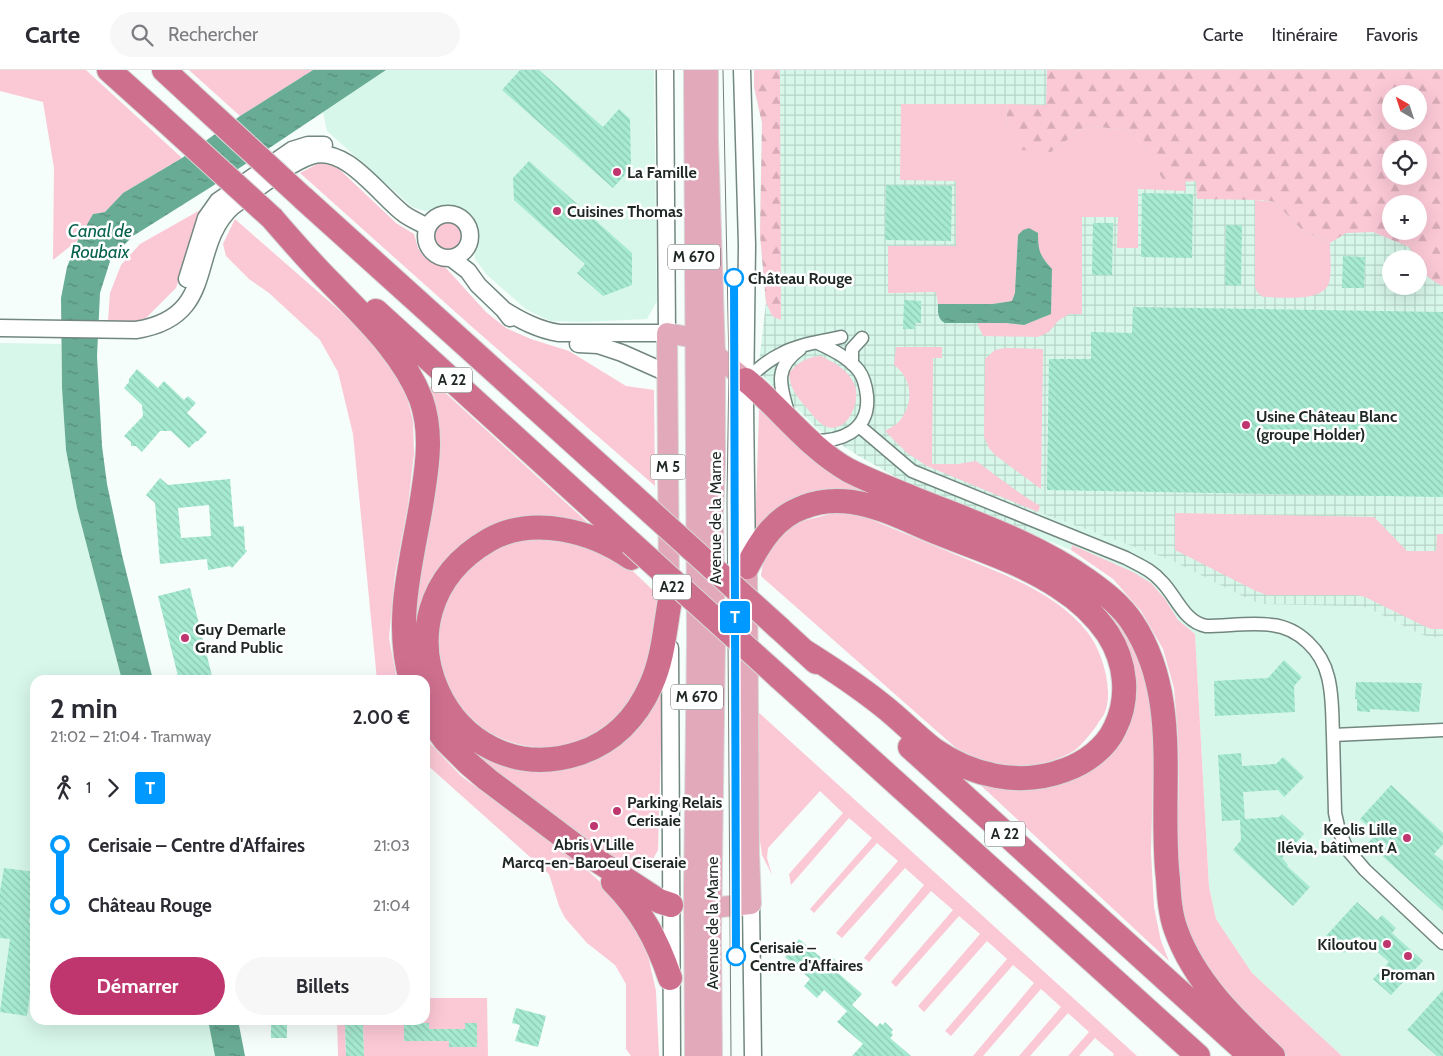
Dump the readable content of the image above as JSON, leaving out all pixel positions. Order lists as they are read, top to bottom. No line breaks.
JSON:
{"streets":{"highway":["A 22","A22"],"main road":["M 670","M 5","Avenue de la Marne"]},"crossings":[["A 22","A22"]],"water":["Canal de Roubaix"],"places":["La Famille","Cuisines Thomas","Château Rouge","Usine Château Blanc (groupe Holder)","Guy Demarle Grand Public","Parking Relais Cerisaie","Abris V'Lille Marcq-en-Baroeul Ciseraie","Keolis Lille Ilévia, bâtiment A","Kiloutou","Cerisaie – Centre d'Affaires","Proman"],"lines":["tram line T"],"north":"top left","page":{"header":"Carte","search":"Rechercher","nav":["Carte","Itinéraire","Favoris"],"on_map":"T","map_buttons":["+","−"],"heading":["2 min","21:02 – 21:04 · Tramway","2.00 €"],"legs":["1","T"],"list":[{"name":"Cerisaie – Centre d'Affaires","value":"21:03"},{"name":"Château Rouge","value":"21:04"}],"buttons":["Démarrer","Billets"]}}
